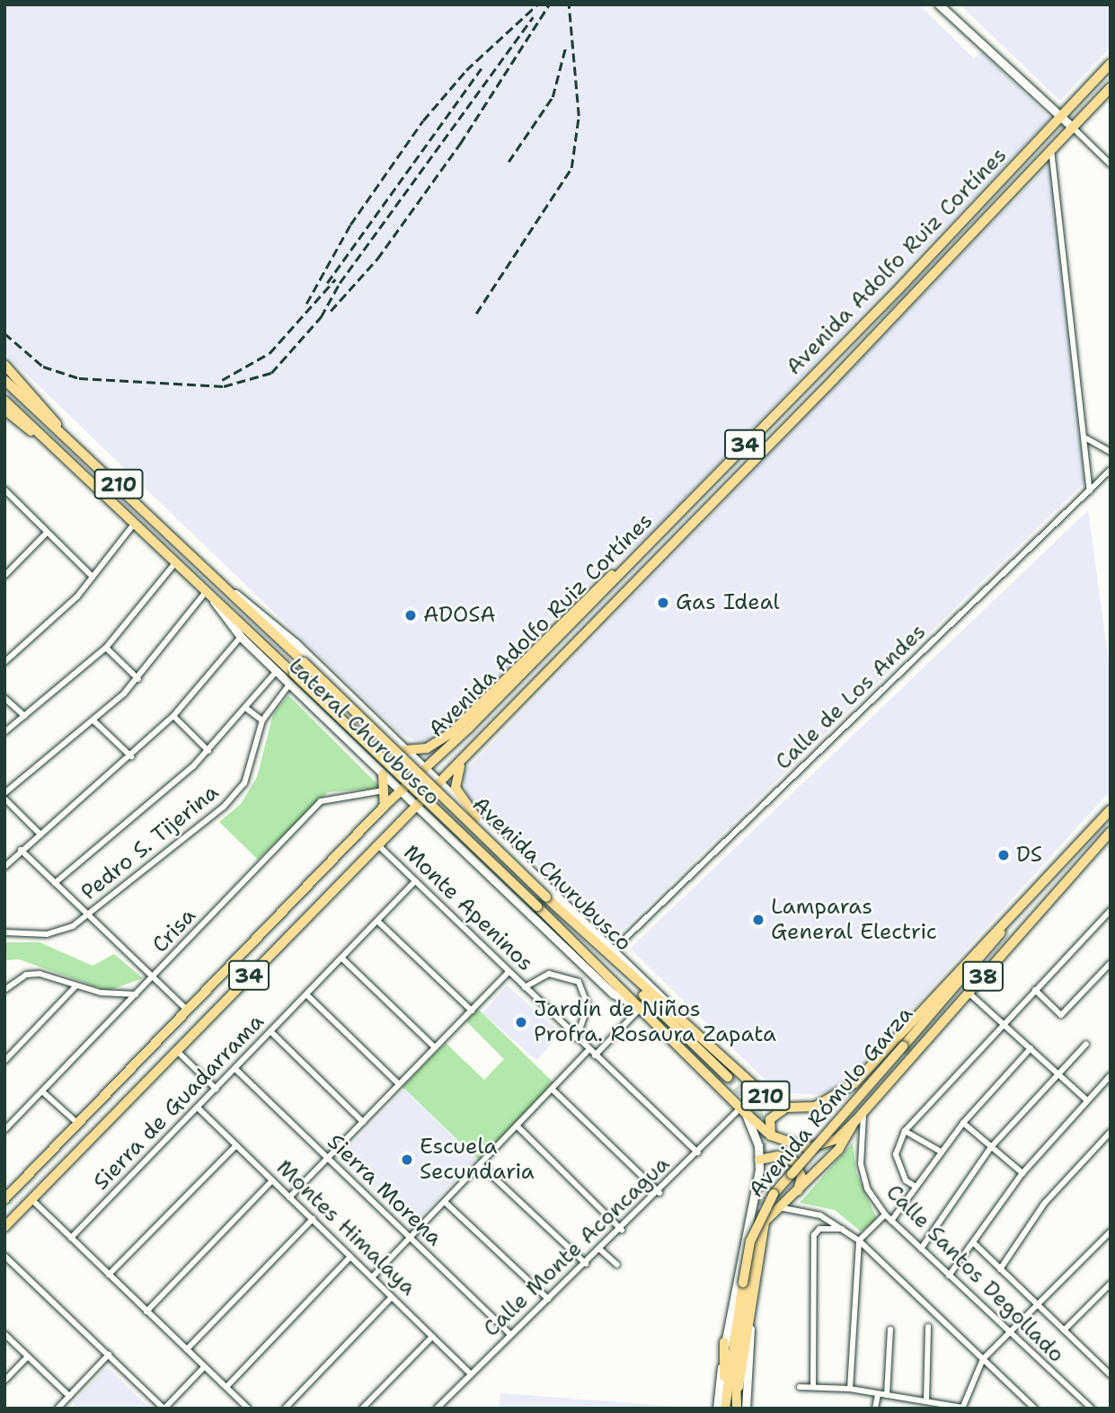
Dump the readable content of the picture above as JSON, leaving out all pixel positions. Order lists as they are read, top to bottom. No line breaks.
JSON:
{"streets":{"highway":["210","Avenida Churubusco","38"],"main road":["Avenida Adolfo Ruiz Cortínes","34","Avenida Rómulo Garza"],"street":["Calle de Los Andes","Lateral Churubusco","Pedro S. Tijerina","Monte Apeninos","Crisa","Sierra de Guadarrama","Sierra Morena","Montes Himalaya","Calle Monte Aconcagua","Calle Santos Degollado"]},"crossings":[["Avenida Adolfo Ruiz Cortínes","34"],["Avenida Adolfo Ruiz Cortínes","Lateral Churubusco"],["Avenida Adolfo Ruiz Cortínes","Monte Apeninos"],["210","Avenida Churubusco"],["210","38"],["210","Avenida Rómulo Garza"],["Calle de Los Andes","Lateral Churubusco"],["Lateral Churubusco","Pedro S. Tijerina"],["Lateral Churubusco","Avenida Churubusco"],["Avenida Churubusco","38"],["Avenida Churubusco","Avenida Rómulo Garza"],["Avenida Churubusco","Calle Monte Aconcagua"],["Monte Apeninos","Sierra de Guadarrama"],["Monte Apeninos","Calle Monte Aconcagua"],["38","Avenida Rómulo Garza"],["38","Calle Santos Degollado"],["Sierra de Guadarrama","Sierra Morena"],["Sierra de Guadarrama","Montes Himalaya"],["Avenida Rómulo Garza","Calle Monte Aconcagua"],["Sierra Morena","Calle Monte Aconcagua"],["Montes Himalaya","Calle Monte Aconcagua"]],"places":["Gas Ideal","ADOSA","DS","Lamparas General Electric","Jardín de Niños Profra. Rosaura Zapata","Escuela Secundaria"]}
